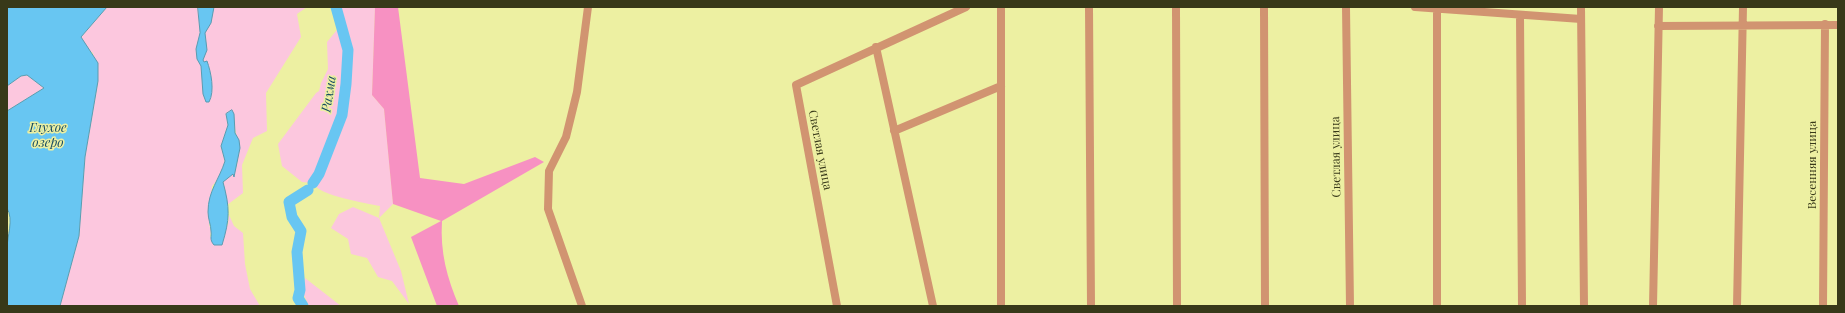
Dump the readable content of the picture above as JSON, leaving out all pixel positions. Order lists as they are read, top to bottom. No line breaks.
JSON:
{"streets":{"street":["Светлая улица","Весенняя улица"]},"water":["Рахма","Глухое озеро"]}
